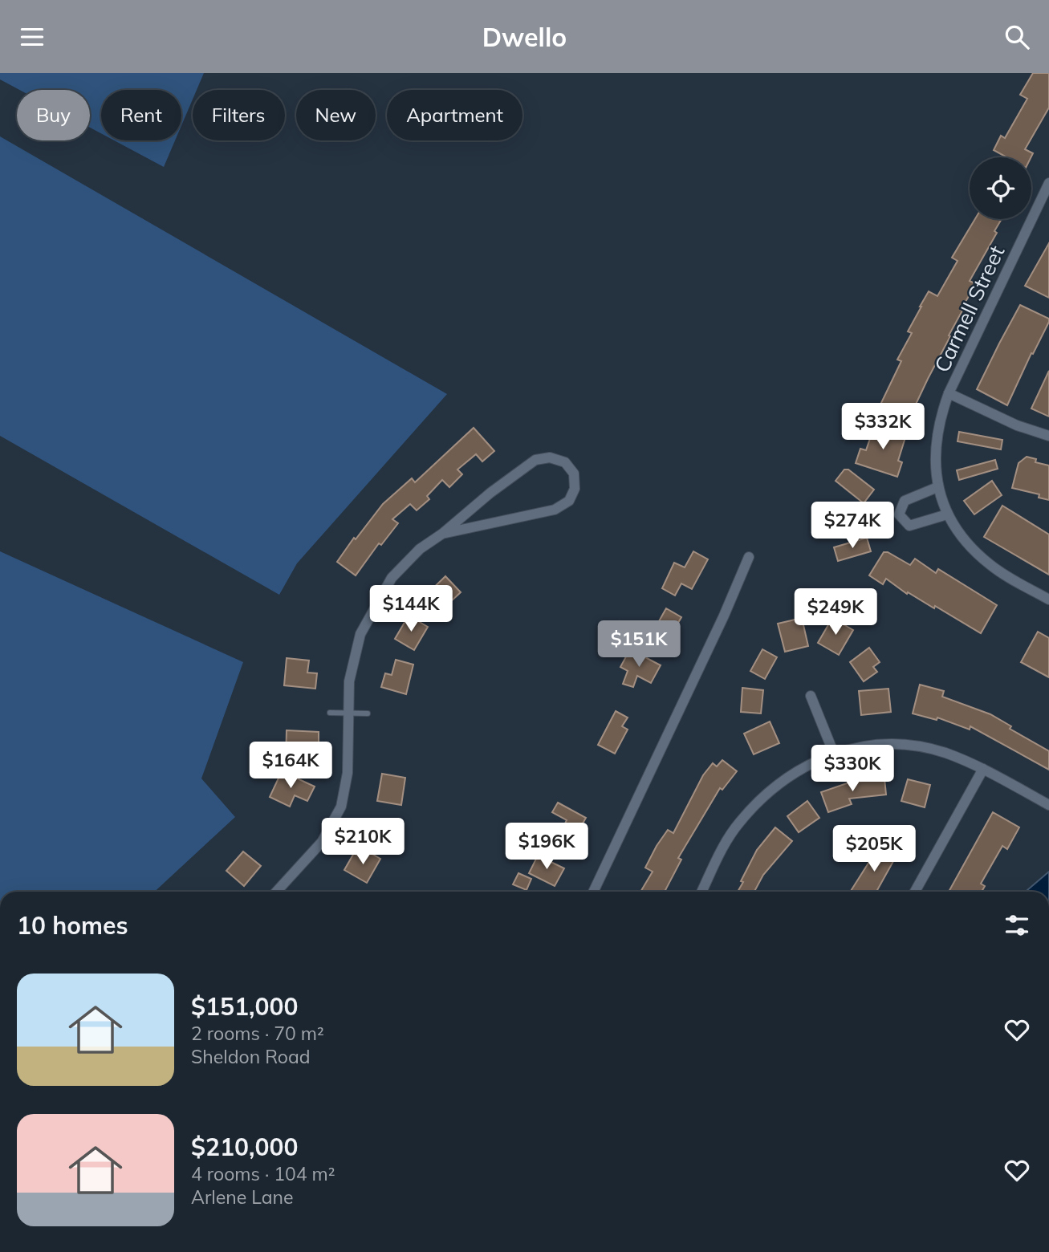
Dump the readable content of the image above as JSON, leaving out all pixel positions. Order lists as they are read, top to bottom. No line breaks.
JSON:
{"streets":{"street":["Carmell Street"]},"page":{"header":"Dwello","chip":["Buy","Rent","Filters","New","Apartment"],"price":["$332K","$274K","$144K","$249K","$151K","$164K","$330K","$210K","$196K","$205K"],"heading":"10 homes","list":[{"name":"$151,000","note":"2 rooms · 70 m² · Sheldon Road"},{"name":"$210,000","note":"4 rooms · 104 m² · Arlene Lane"}]}}
